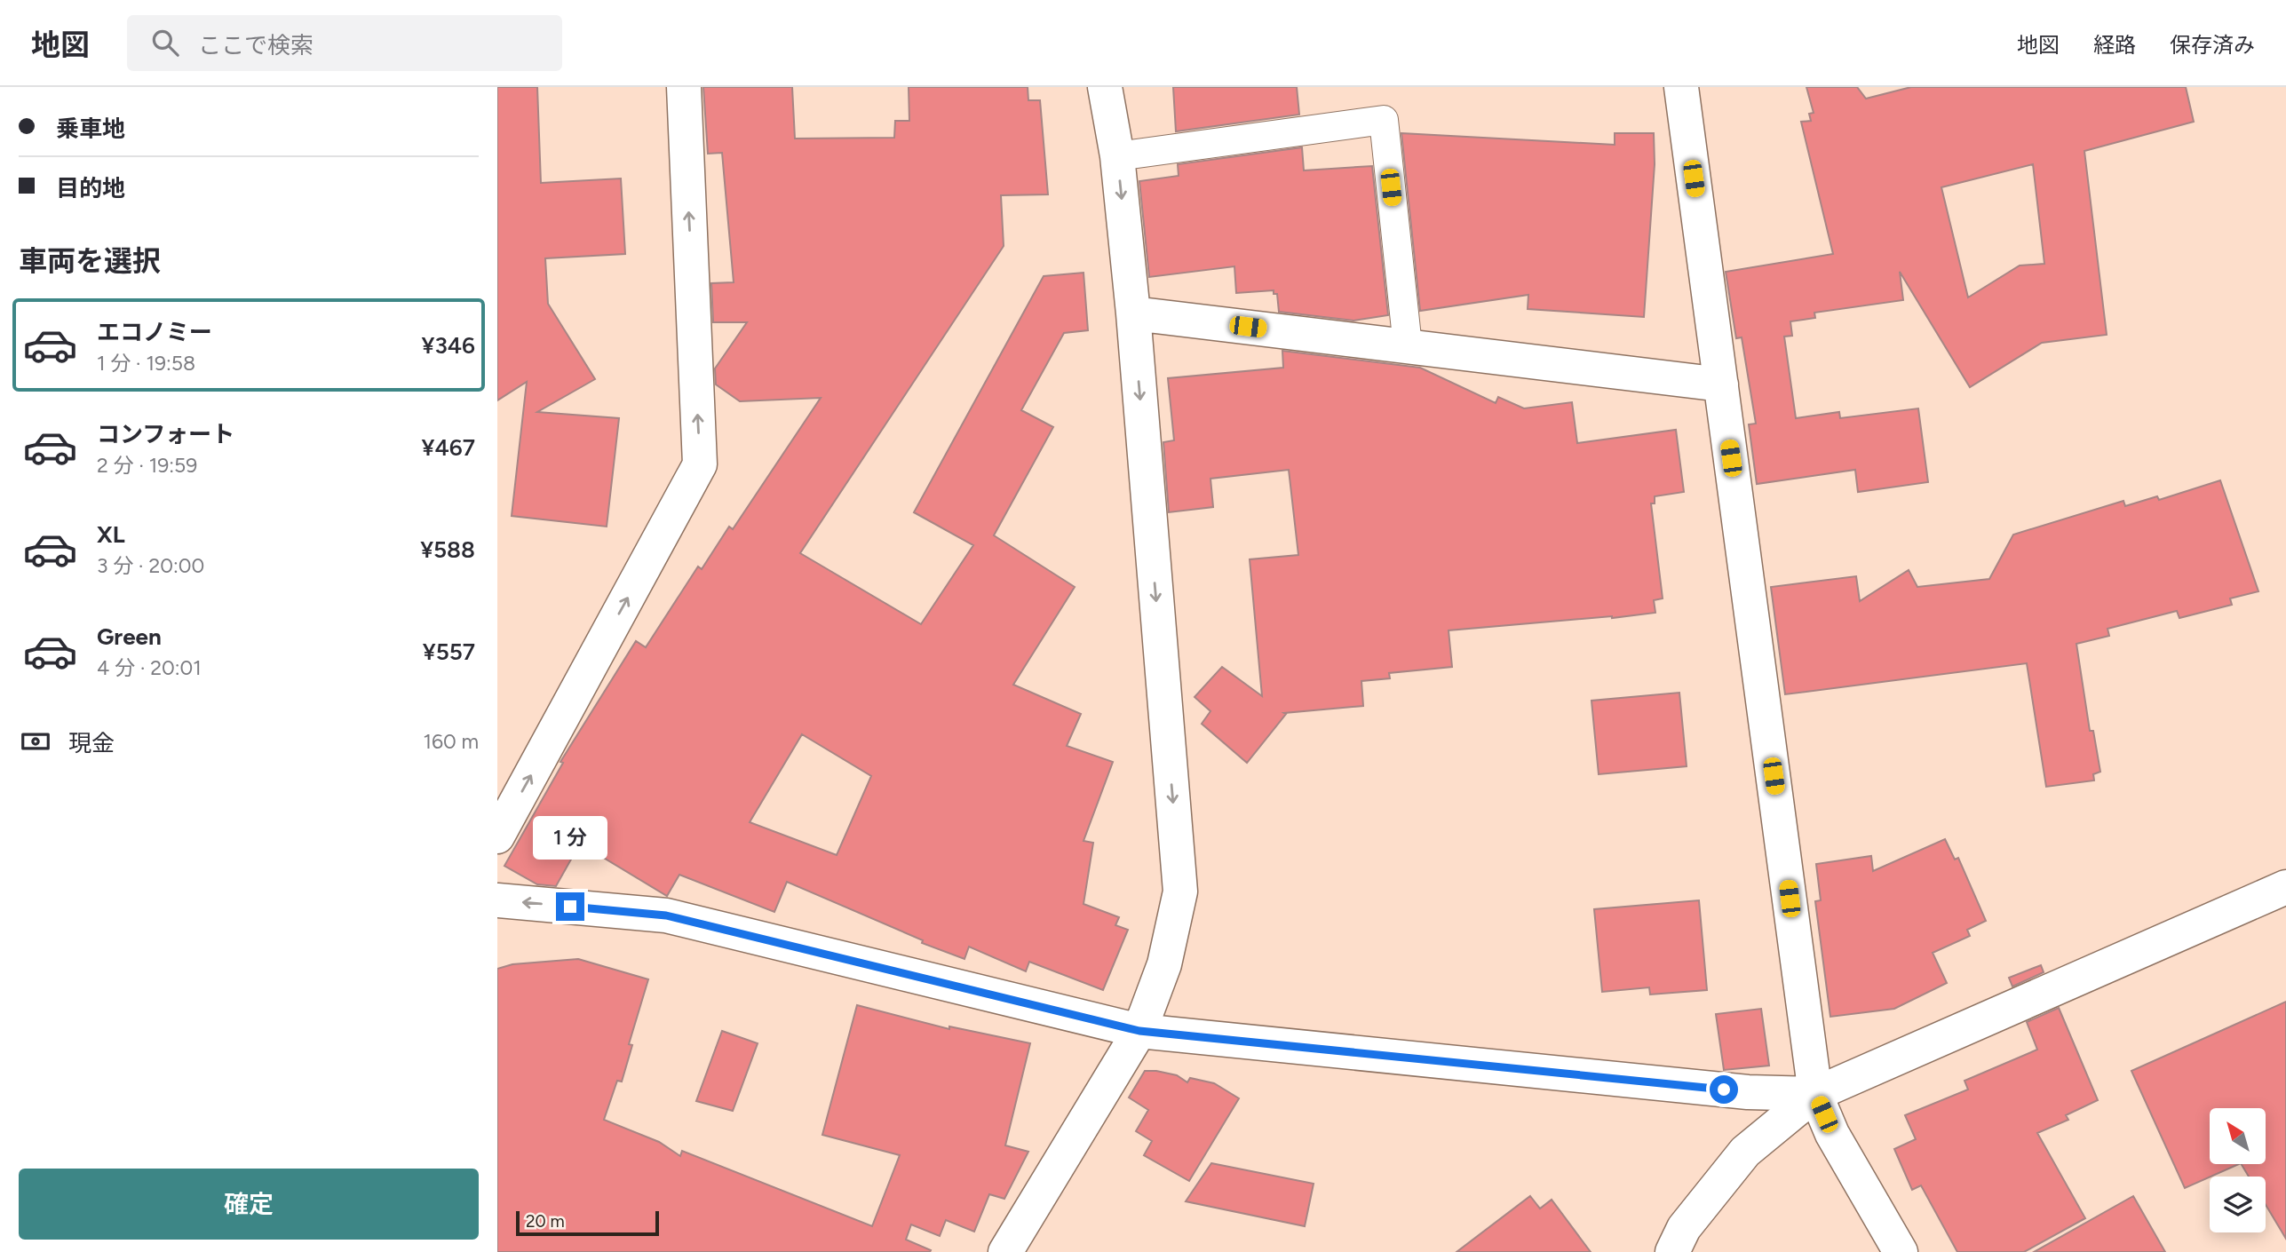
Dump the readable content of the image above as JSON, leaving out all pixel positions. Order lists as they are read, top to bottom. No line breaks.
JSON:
{"scale_bar":"20 m","north":"top left","page":{"header":"地図","search":"ここで検索","nav":["地図","経路","保存済み"],"banner":["乗車地","目的地"],"heading":"車両を選択","list":[{"name":"エコノミー","note":"1 分 · 19:58","value":"¥346"},{"name":"コンフォート","note":"2 分 · 19:59","value":"¥467"},{"name":"XL","note":"3 分 · 20:00","value":"¥588"},{"name":"Green","note":"4 分 · 20:01","value":"¥557"}],"pay":["現金","160 m"],"bubble":"1 分","buttons":"確定","scale":"20 m"}}
